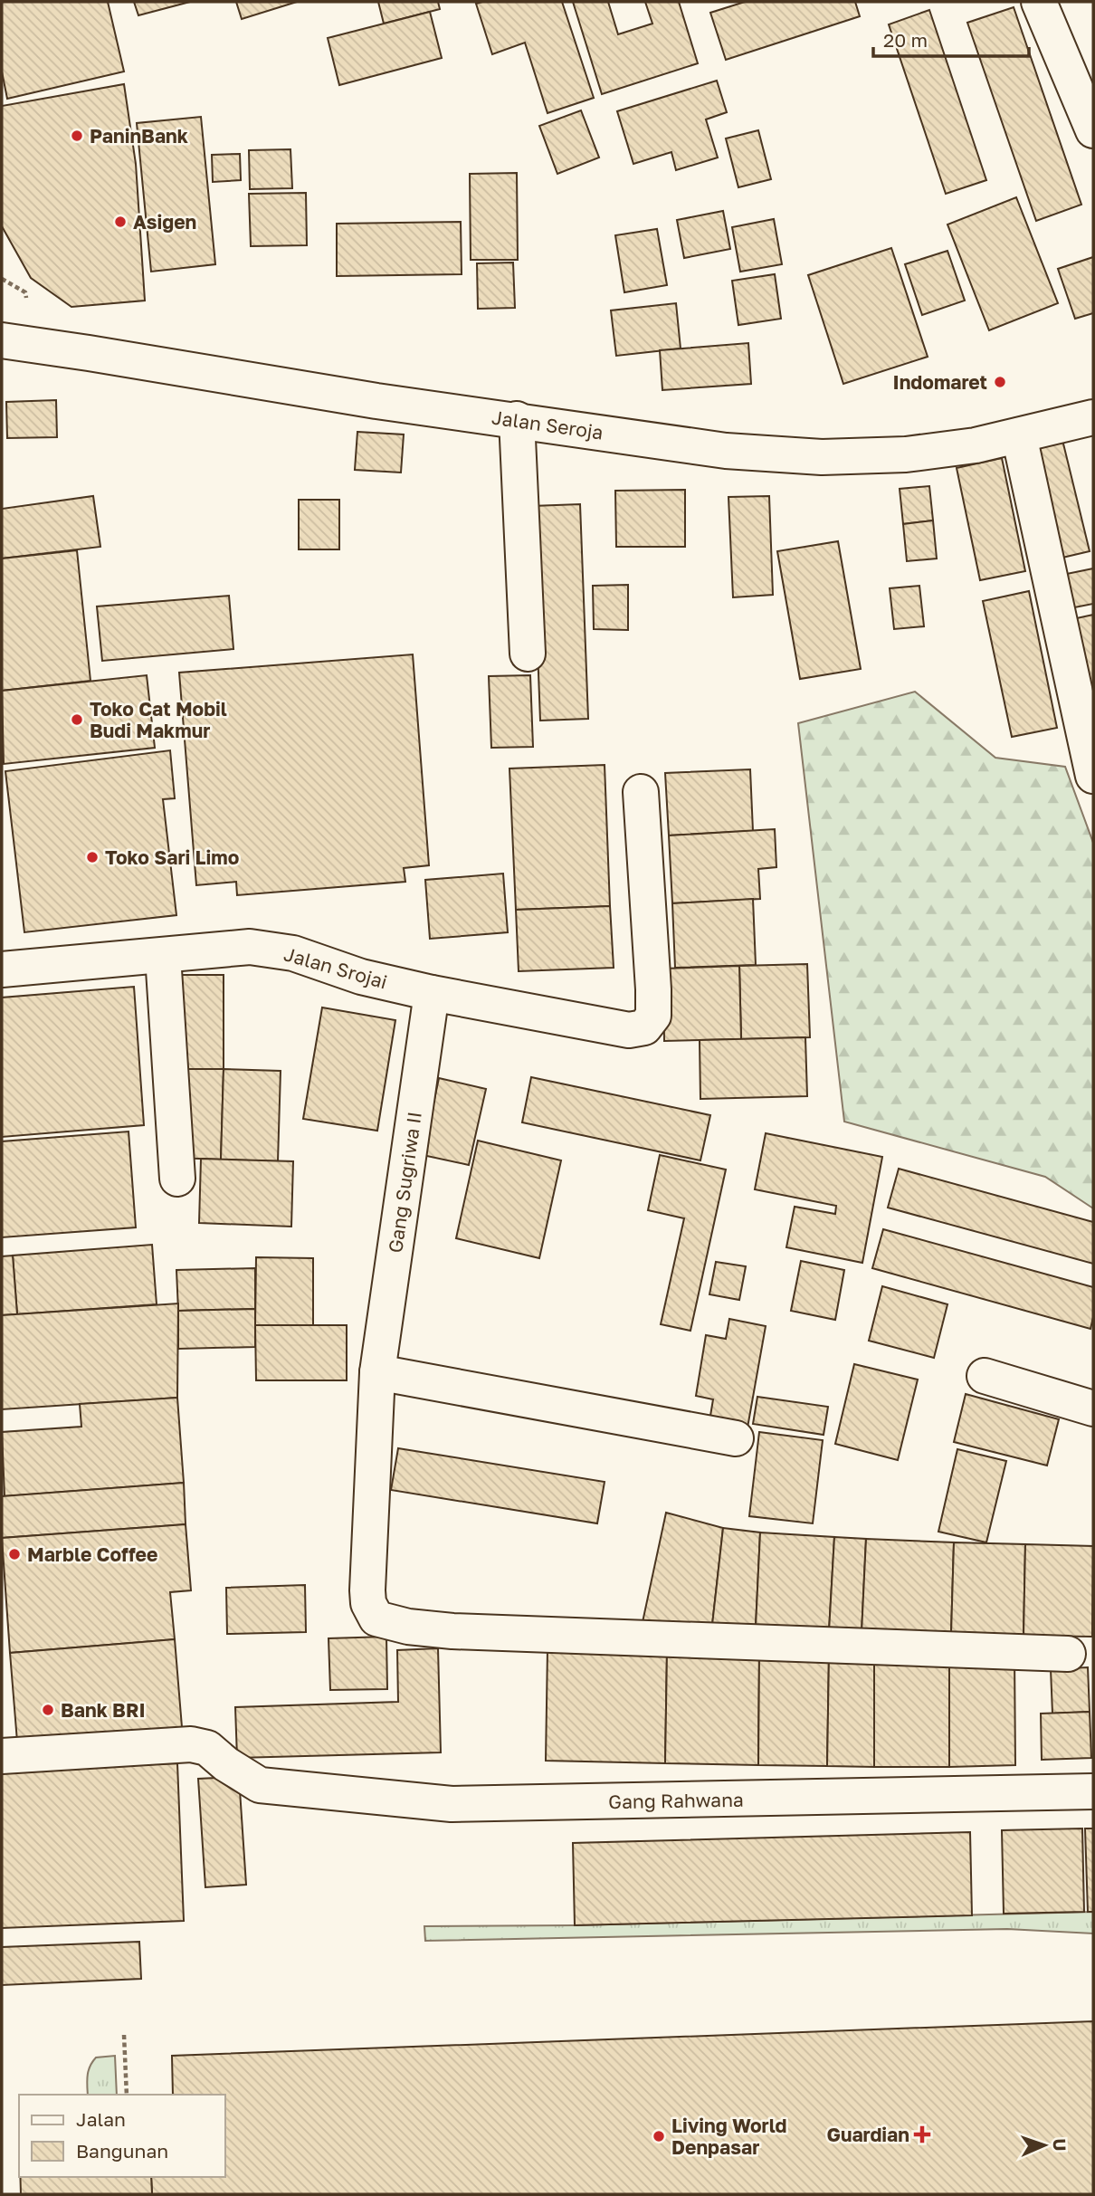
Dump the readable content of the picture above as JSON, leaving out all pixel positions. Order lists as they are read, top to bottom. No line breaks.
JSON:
{"streets":{"street":["Jalan Seroja","Jalan Srojai","Gang Sugriwa II","Gang Rahwana"]},"crossings":[["Jalan Srojai","Gang Sugriwa II"]],"places":{"other":["PaninBank","Asigen","Indomaret","Toko Cat Mobil Budi Makmur","Toko Sari Limo","Marble Coffee","Bank BRI","Living World Denpasar"],"health":["Guardian"]},"legend":["Jalan","Bangunan"],"scale_bar":"20 m","north":"right"}
